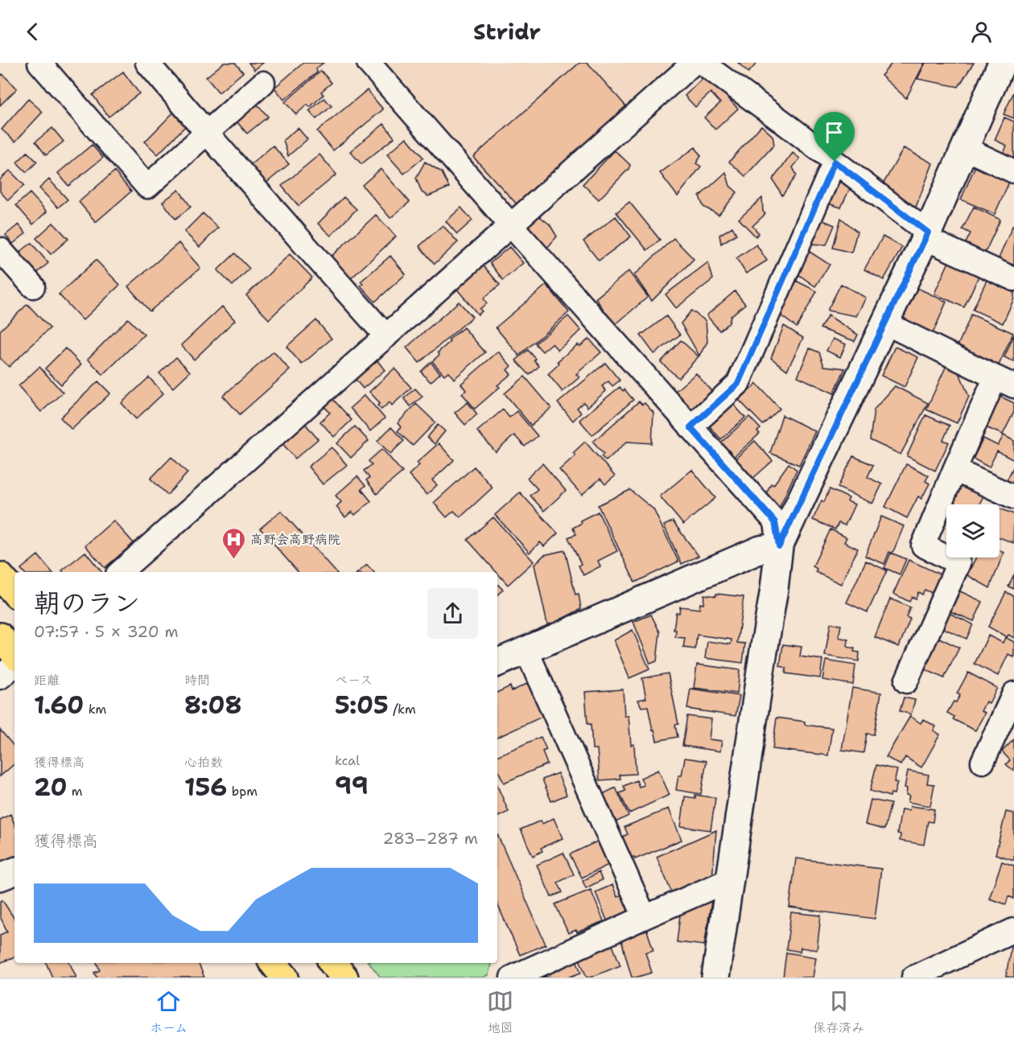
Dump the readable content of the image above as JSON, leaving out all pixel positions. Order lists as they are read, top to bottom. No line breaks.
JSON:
{"places":{"hospital":["高野会高野病院"]},"page":{"header":"Stridr","heading":["朝のラン","07:57 · 5 × 320 m"],"stats":[["距離","1.60 km"],["時間","8:08"],["ペース","5:05 /km"],["獲得標高","20 m"],["心拍数","156 bpm"],["kcal","99"]],"chart":["獲得標高","283–287 m"],"tabs":["ホーム","地図","保存済み"]}}
